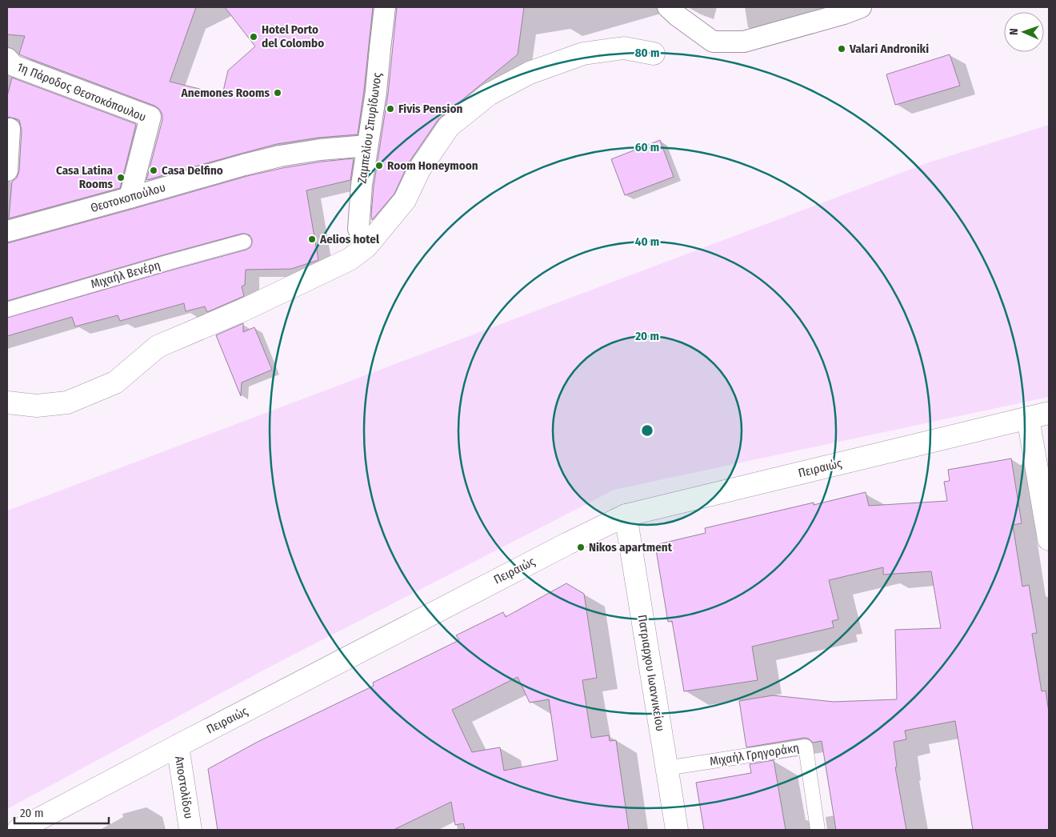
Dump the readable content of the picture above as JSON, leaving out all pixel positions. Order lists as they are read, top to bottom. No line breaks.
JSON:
{"streets":{"street":["1η Πάροδος Θεοτοκόπουλου","Ζαμπελίου Σπυρίδωνος","Θεοτοκοπούλου","Πειραιώς","Πατριαρχου Ιωαννικείου","Αποστολίδου"],"lane":["Μιχαήλ Βενέρη","Μιχαήλ Γρηγοράκη"]},"crossings":[["1η Πάροδος Θεοτοκόπουλου","Θεοτοκοπούλου"],["Ζαμπελίου Σπυρίδωνος","Θεοτοκοπούλου"],["Πειραιώς","Πατριαρχου Ιωαννικείου"],["Πειραιώς","Αποστολίδου"],["Πατριαρχου Ιωαννικείου","Μιχαήλ Γρηγοράκη"]],"places":["Hotel Porto del Colombo","Valari Androniki","Anemones Rooms","Fivis Pension","Room Honeymoon","Casa Delfino","Casa Latina Rooms","Aelios hotel","Nikos apartment"],"scale_bar":"20 m","north":"left","rings":["80 m","60 m","40 m","20 m"]}
